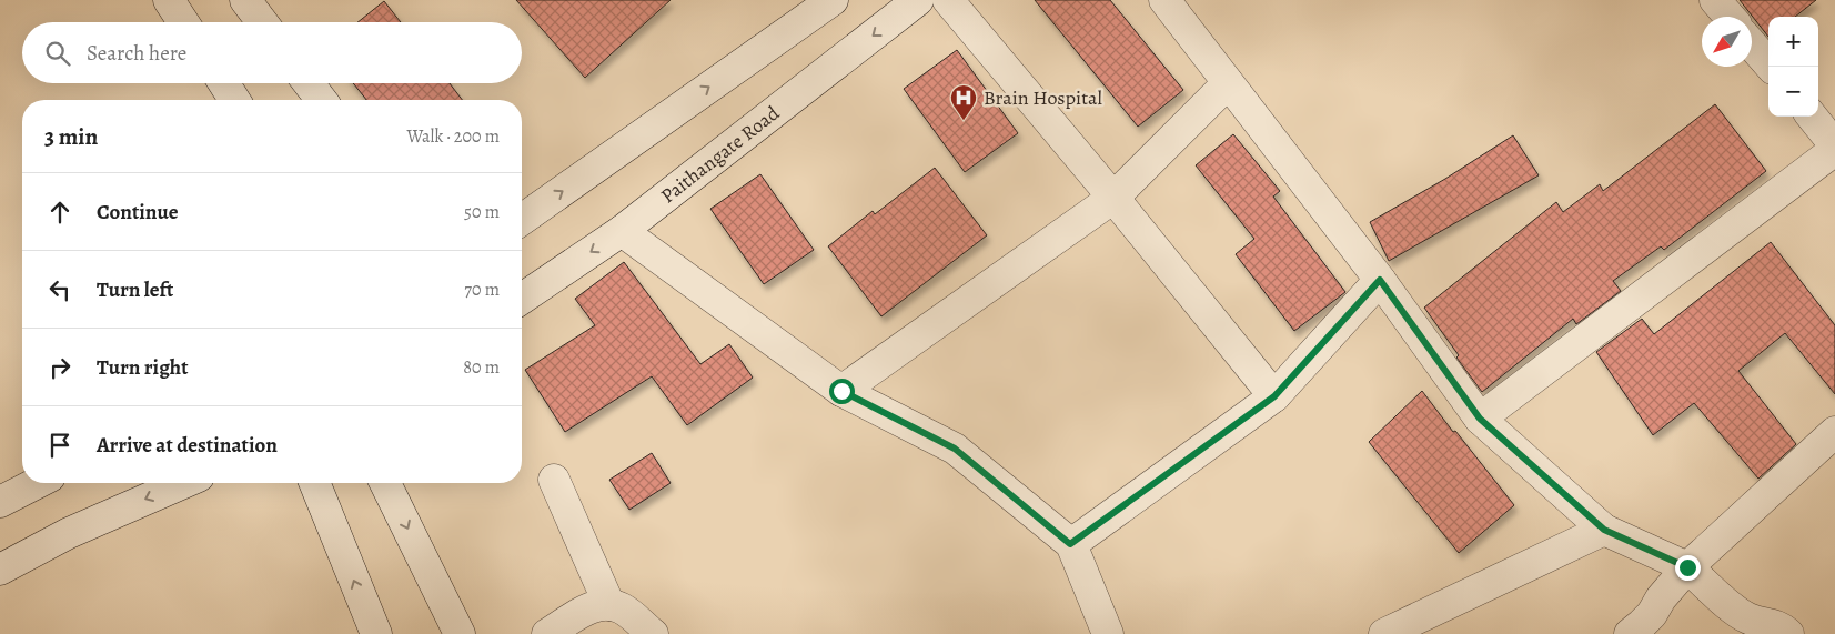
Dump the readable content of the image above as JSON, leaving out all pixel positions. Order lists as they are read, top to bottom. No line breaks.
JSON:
{"streets":{"street":["Paithangate Road"]},"places":{"hospital":["Brain Hospital"]},"north":"bottom left","page":{"map_buttons":["+","−"],"search":"Search here","heading":["3 min","Walk · 200 m"],"list":[["Continue","50 m"],["Turn left","70 m"],["Turn right","80 m"],"Arrive at destination"]}}
